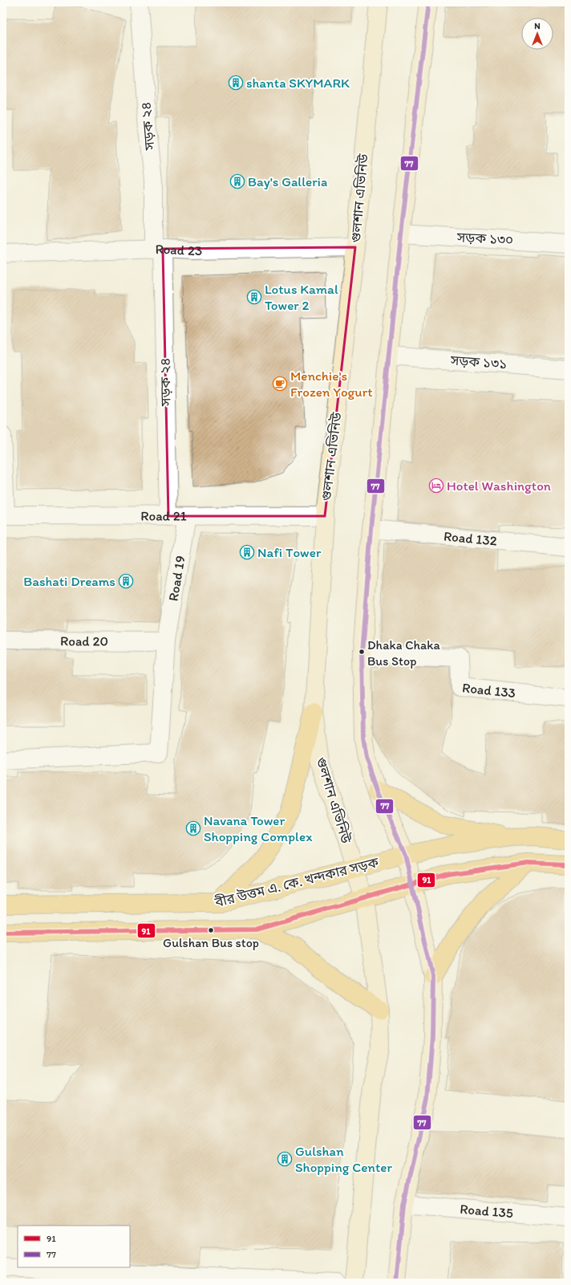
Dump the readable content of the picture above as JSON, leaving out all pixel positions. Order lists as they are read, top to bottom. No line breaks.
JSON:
{"streets":{"main road":["গুলশান এভিনিউ","বীর উত্তম এ. কে. খন্দকার সড়ক"],"street":["সড়ক ২৪","সড়ক ১৩০","Road 23","সড়ক ১৩১","Road 21","Road 132","Road 19","Road 20","Road 133","Road 135"]},"crossings":[["সড়ক ২৪","Road 23"],["সড়ক ২৪","Road 21"],["গুলশান এভিনিউ","Road 23"],["গুলশান এভিনিউ","Road 21"],["গুলশান এভিনিউ","বীর উত্তম এ. কে. খন্দকার সড়ক"],["Road 21","Road 19"],["Road 19","Road 20"]],"places":{"building":["shanta SKYMARK","Bay's Galleria","Lotus Kamal Tower 2","Nafi Tower","Bashati Dreams","Navana Tower Shopping Complex","Gulshan Shopping Center"],"cafe":["Menchie's Frozen Yogurt"],"hotel":["Hotel Washington"],"other":["Dhaka Chaka Bus Stop","Gulshan Bus stop"]},"lines":["transit line 77","transit line 91"],"legend":["91","77"],"north":"top"}
